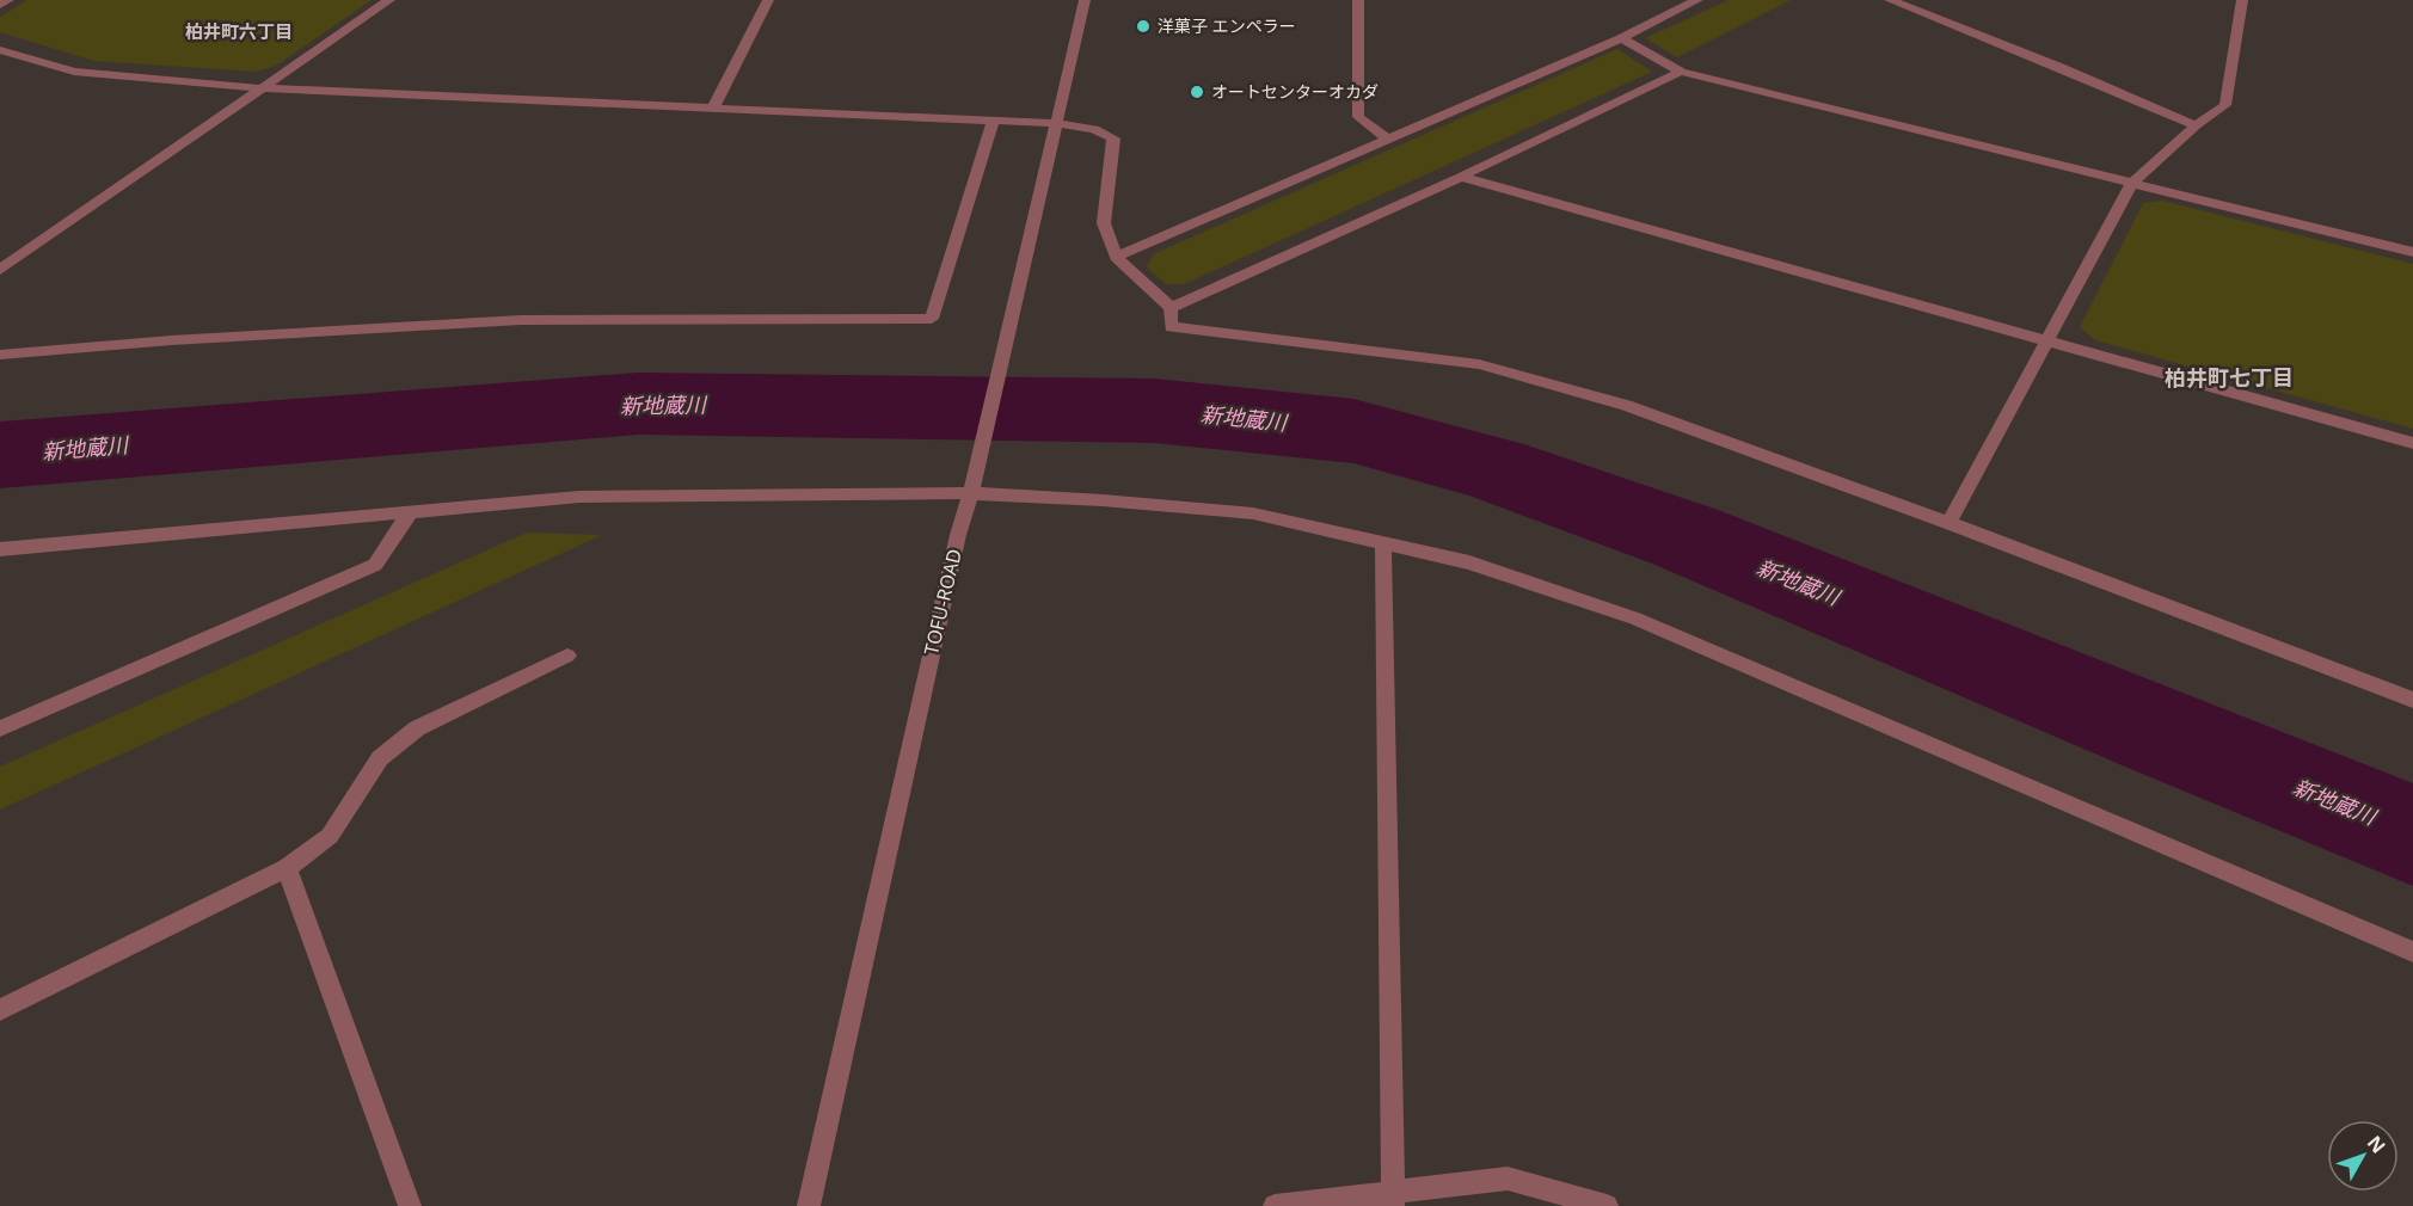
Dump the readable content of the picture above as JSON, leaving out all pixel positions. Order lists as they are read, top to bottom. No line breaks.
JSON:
{"streets":{"street":["TOFU-ROAD"]},"districts":["柏井町六丁目","柏井町七丁目"],"water":["新地蔵川"],"places":["洋菓子 エンペラー","オートセンターオカダ"],"north":"top right"}
